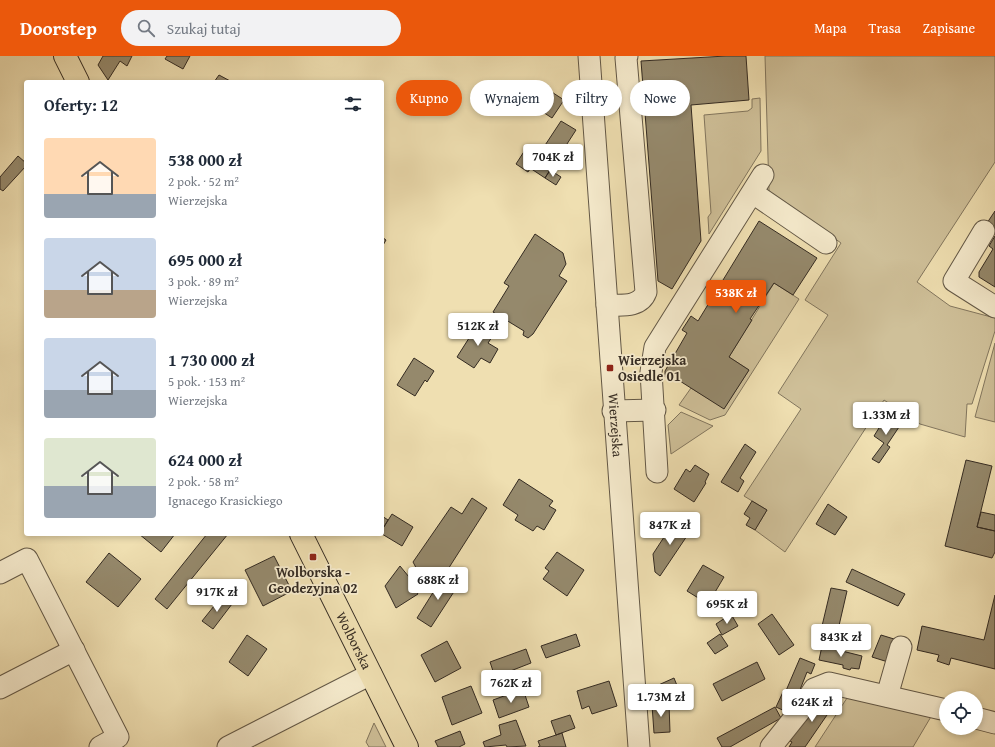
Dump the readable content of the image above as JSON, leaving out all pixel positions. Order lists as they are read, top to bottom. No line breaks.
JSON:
{"streets":{"main road":["Wolborska"],"street":["Wierzejska"]},"places":{"transit":["Wierzejska Osiedle 01","Wolborska - Geodezyjna 02"]},"page":{"header":"Doorstep","search":"Szukaj tutaj","nav":["Mapa","Trasa","Zapisane"],"chip":["Kupno","Wynajem","Filtry","Nowe"],"heading":"Oferty: 12","list":[{"name":"538 000 zł","note":"2 pok. · 52 m² · Wierzejska"},{"name":"695 000 zł","note":"3 pok. · 89 m² · Wierzejska"},{"name":"1 730 000 zł","note":"5 pok. · 153 m² · Wierzejska"},{"name":"624 000 zł","note":"2 pok. · 58 m² · Ignacego Krasickiego"}],"price":["704K zł","538K zł","512K zł","1.33M zł","847K zł","688K zł","917K zł","695K zł","843K zł","762K zł","1.73M zł","624K zł"]}}
